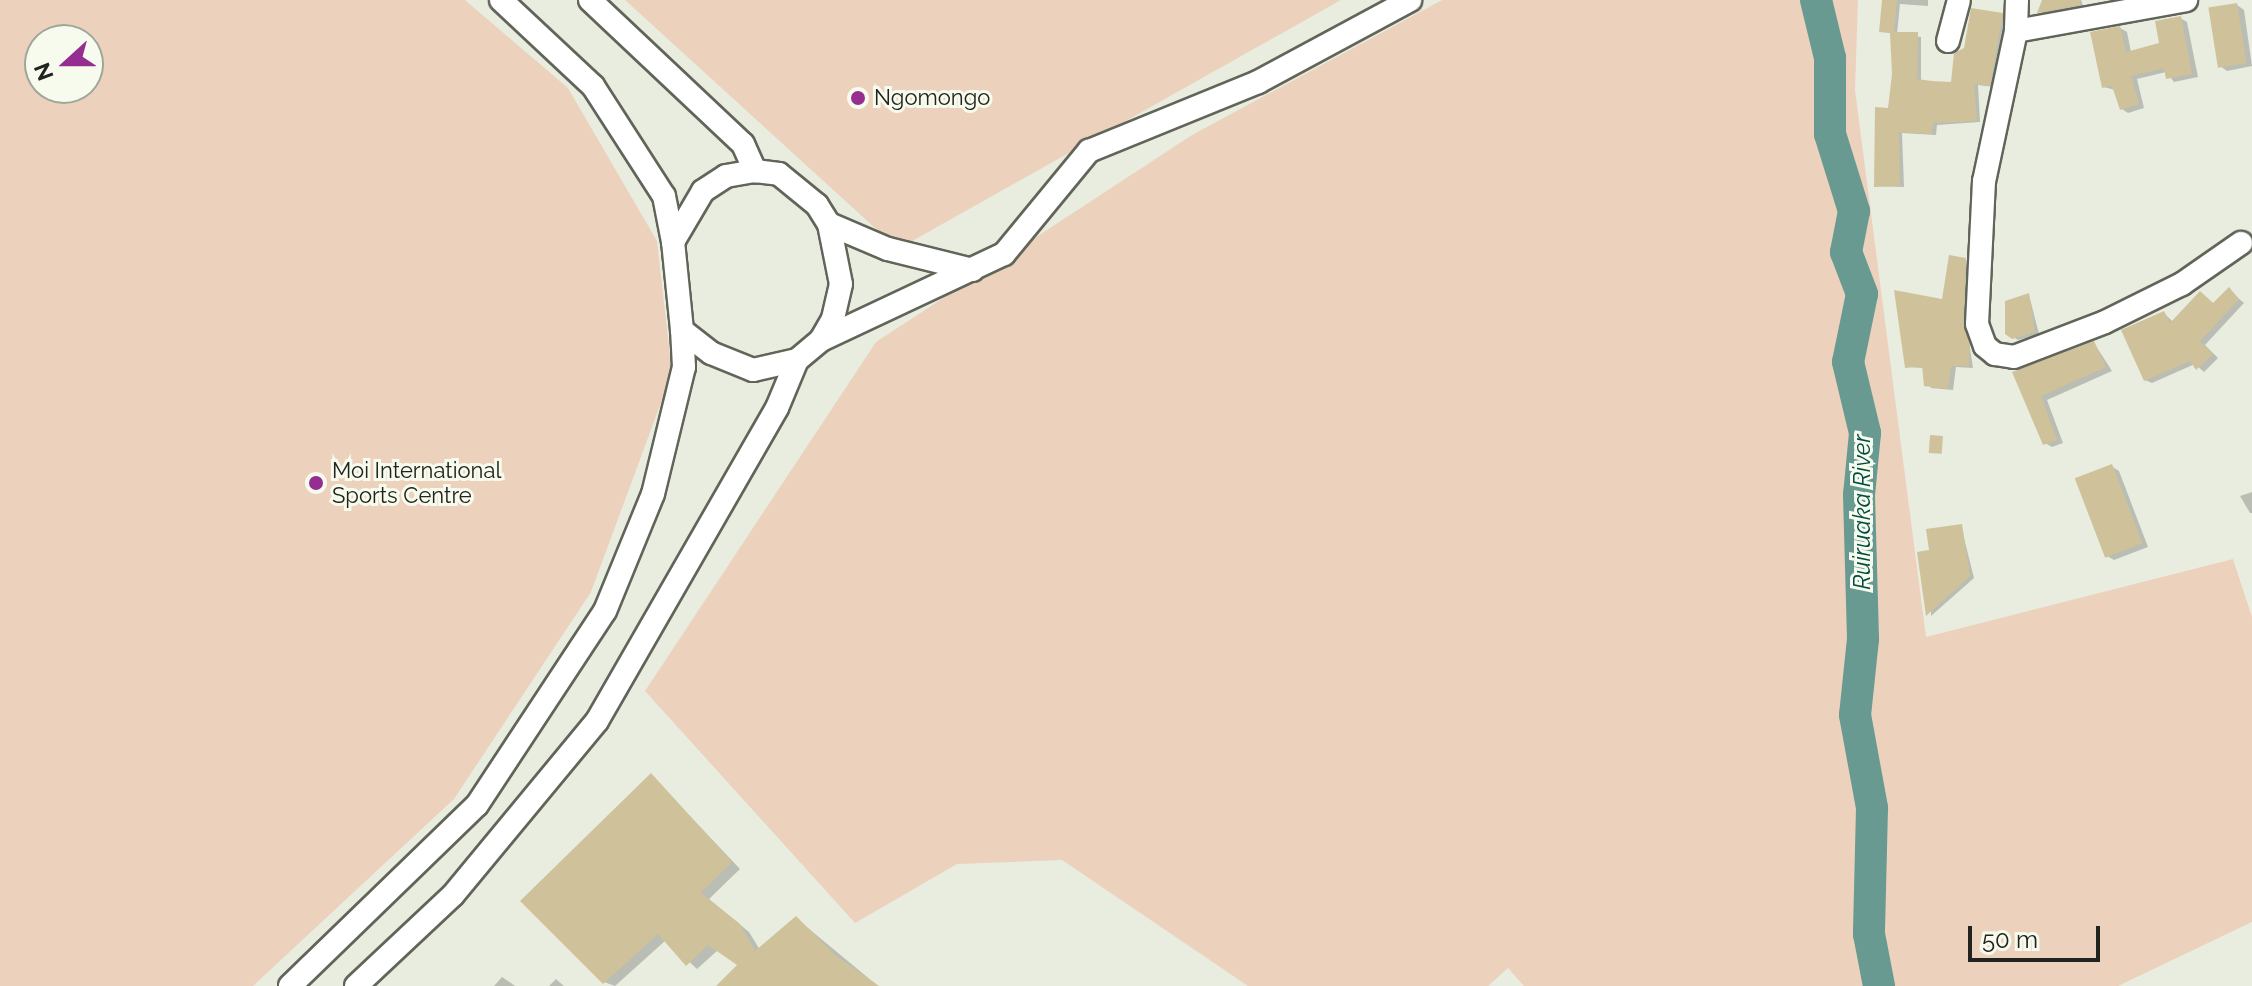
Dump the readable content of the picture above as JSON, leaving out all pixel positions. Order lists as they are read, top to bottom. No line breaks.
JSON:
{"water":["Ruiruaka River"],"places":["Ngomongo","Moi International Sports Centre"],"scale_bar":"50 m","north":"left"}
